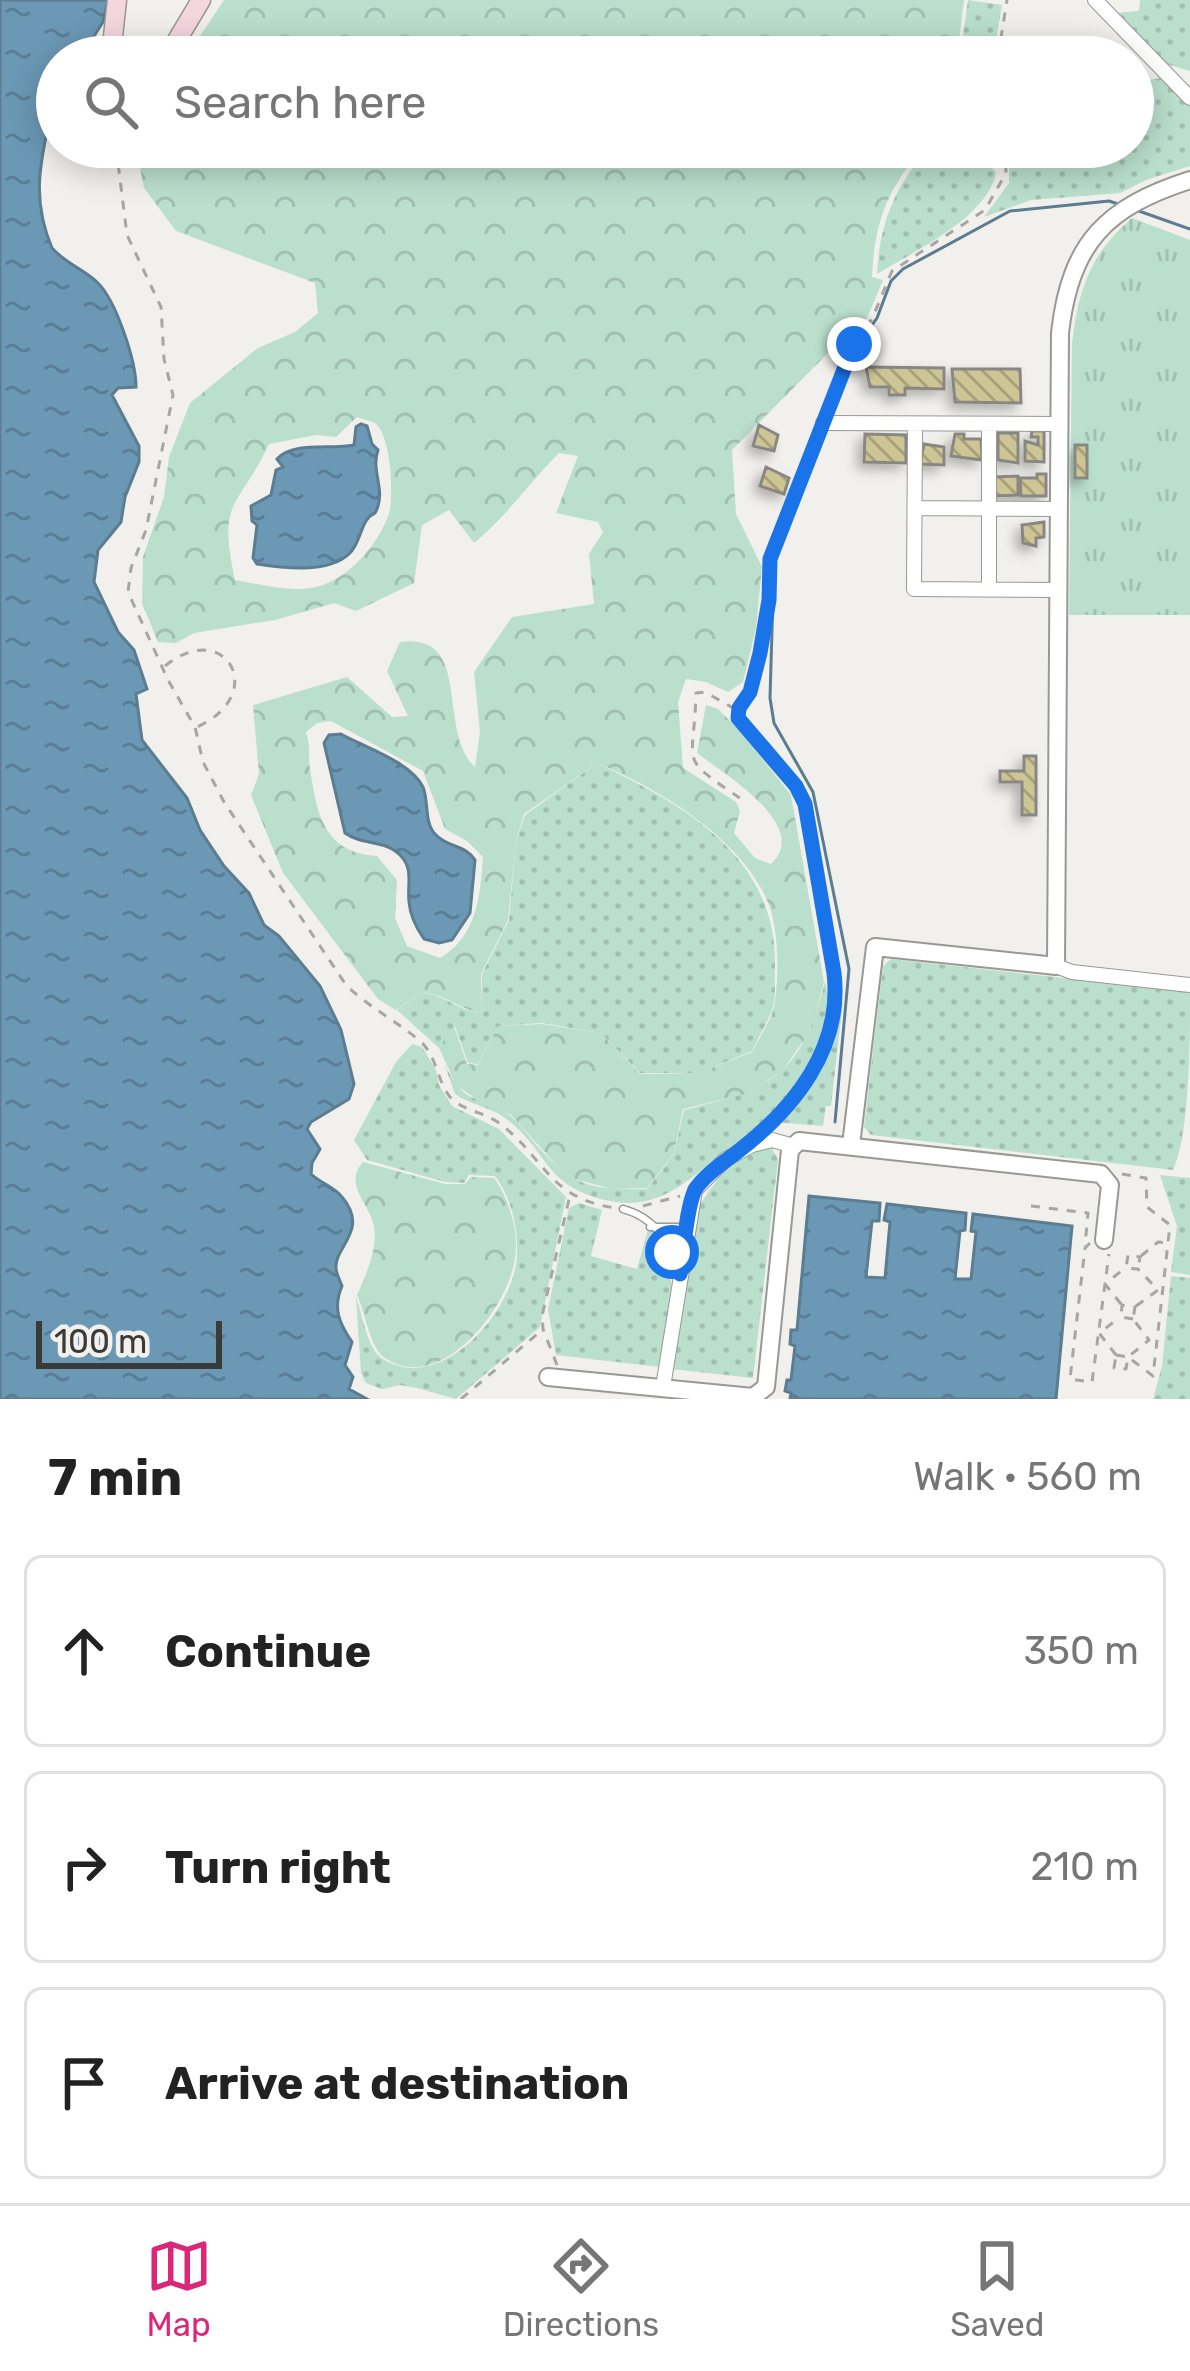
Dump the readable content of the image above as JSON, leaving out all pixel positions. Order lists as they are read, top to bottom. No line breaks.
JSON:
{"scale_bar":"100 m","page":{"search":"Search here","scale":"100 m","heading":["7 min","Walk · 560 m"],"list":[["Continue","350 m"],["Turn right","210 m"],"Arrive at destination"],"nav":["Map","Directions","Saved"]}}
